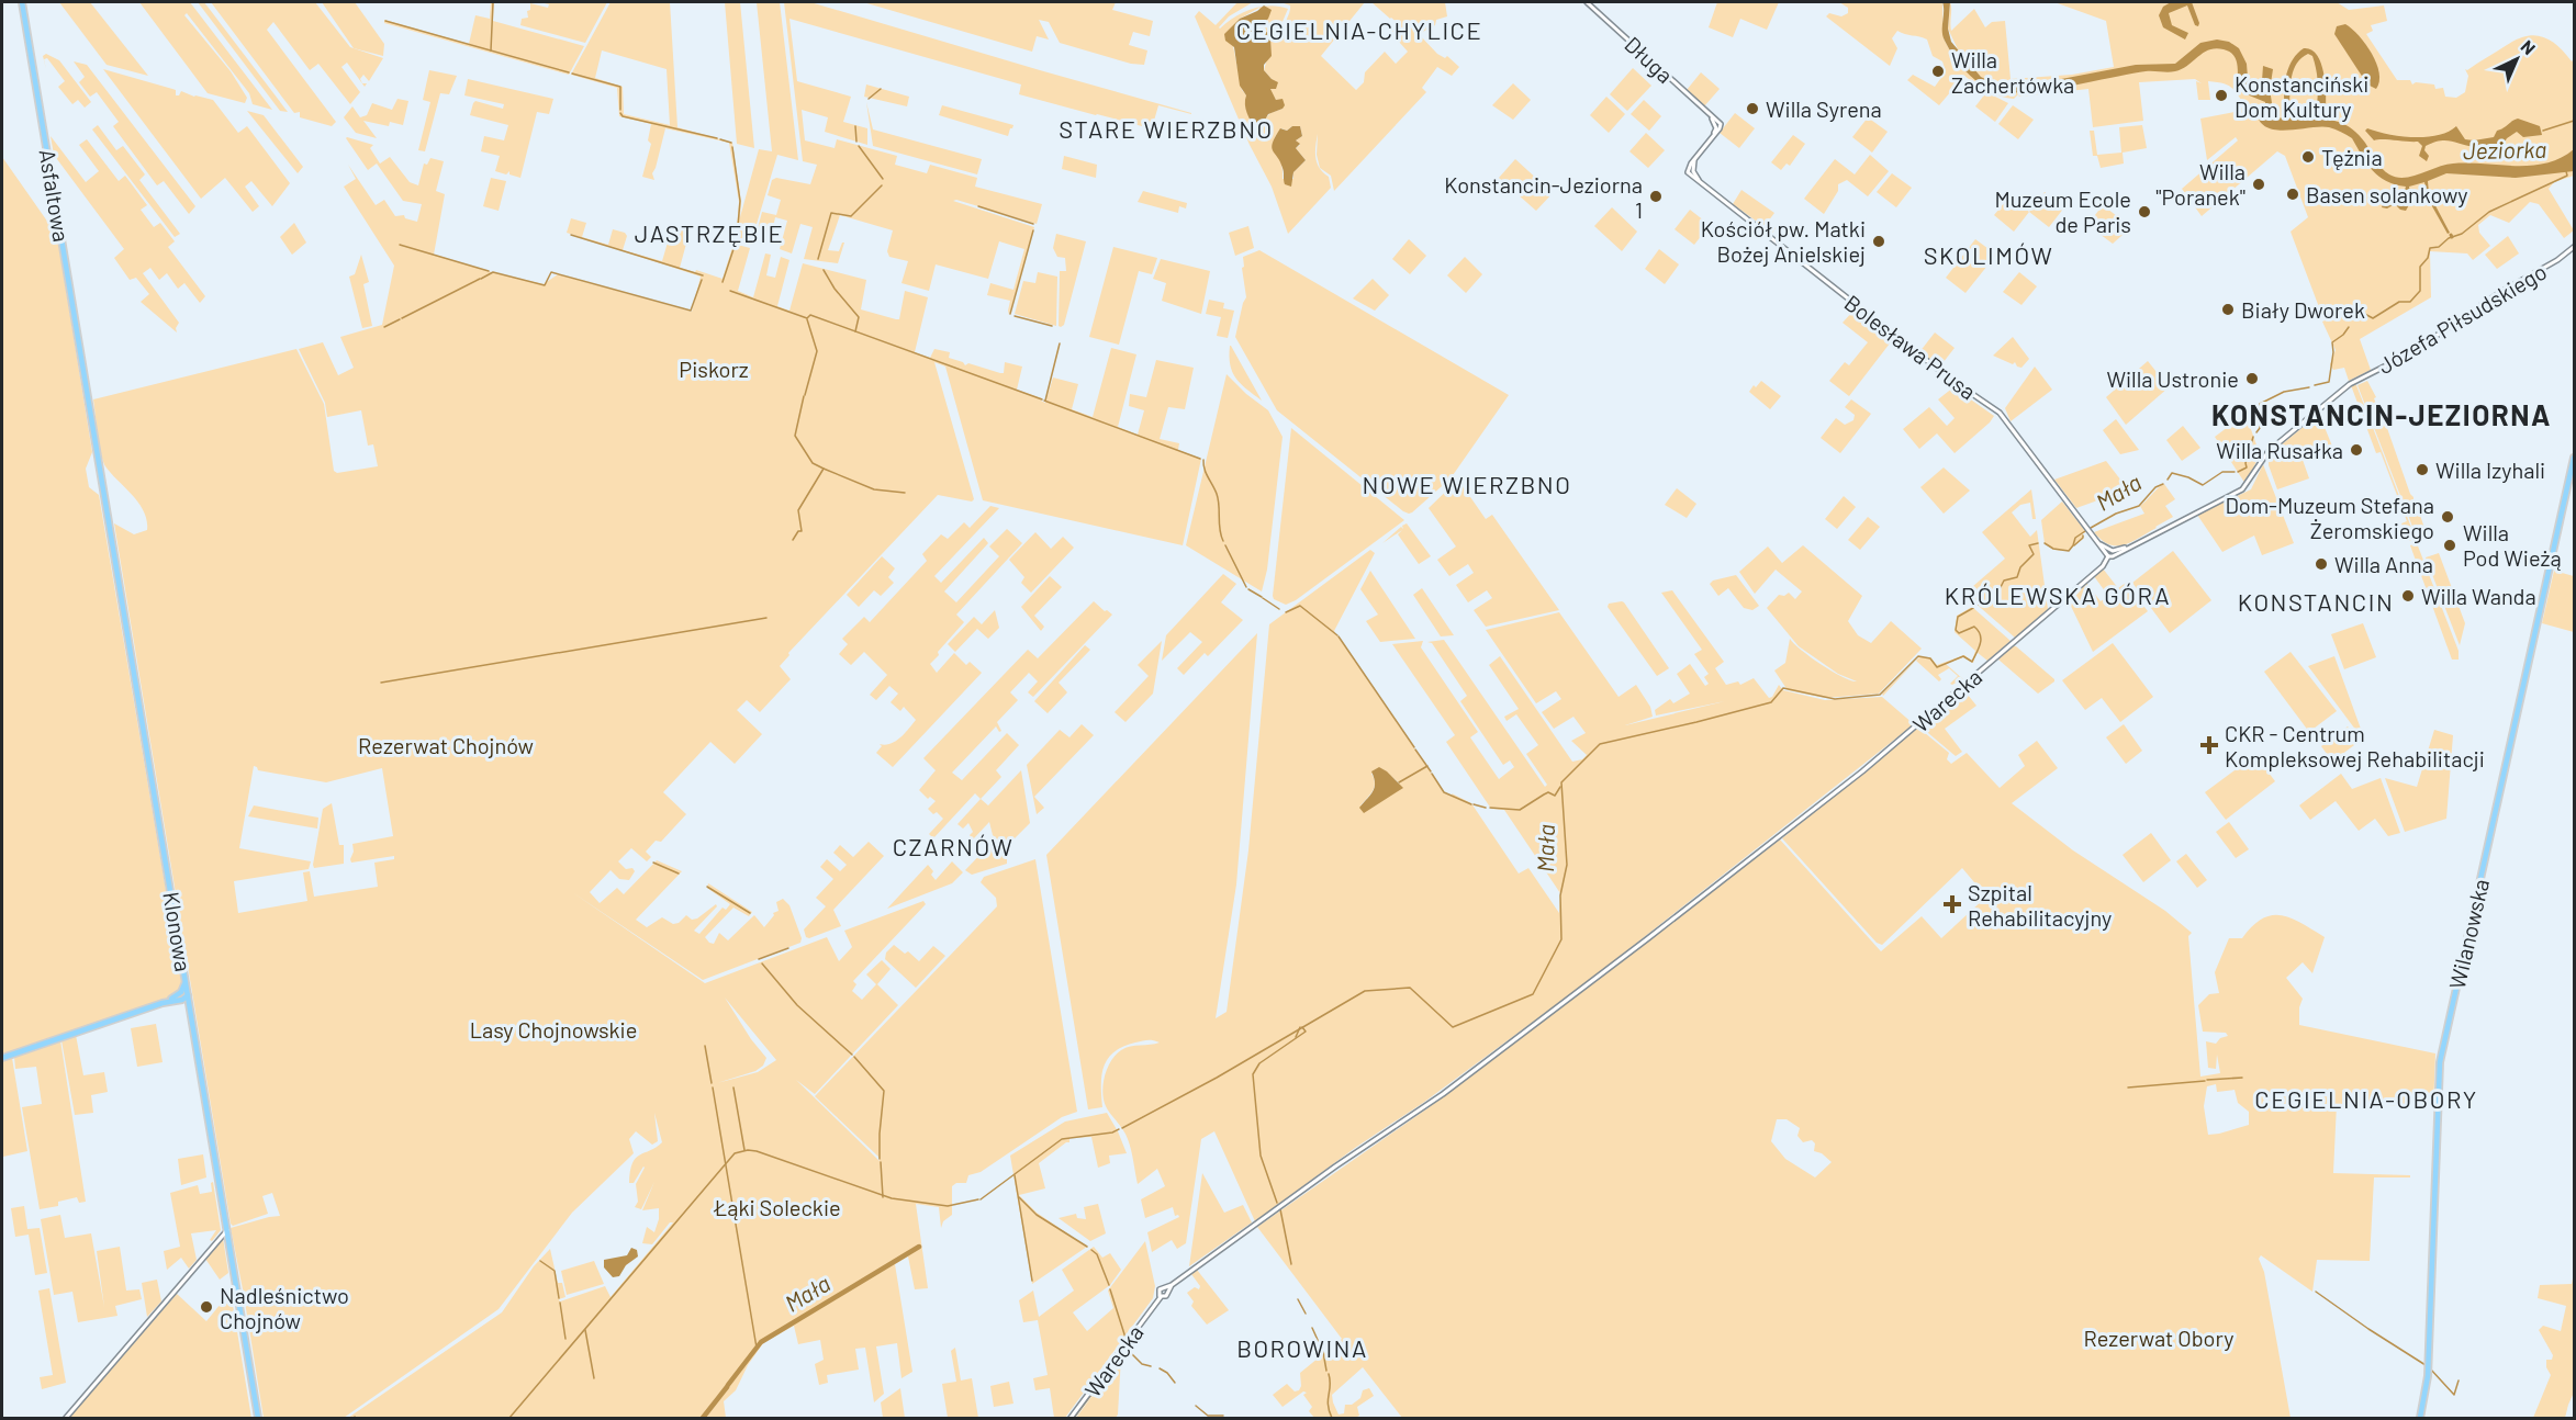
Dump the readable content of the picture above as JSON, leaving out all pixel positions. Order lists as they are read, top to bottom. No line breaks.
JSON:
{"streets":{"main road":["Asfaltowa","Klonowa","Wilanowska"],"street":["Długa","Józefa Piłsudskiego","Bolesława Prusa","Warecka"]},"crossings":[["Długa","Bolesława Prusa"],["Asfaltowa","Klonowa"],["Józefa Piłsudskiego","Bolesława Prusa"],["Józefa Piłsudskiego","Warecka"],["Bolesława Prusa","Warecka"]],"districts":["CEGIELNIA-CHYLICE","STARE WIERZBNO","JASTRZĘBIE","SKOLIMÓW","KONSTANCIN-JEZIORNA","NOWE WIERZBNO","KRÓLEWSKA GÓRA","KONSTANCIN","CZARNÓW","CEGIELNIA-OBORY","BOROWINA"],"water":["Jeziorka","Mała"],"parks":["Piskorz","Rezerwat Chojnów","Lasy Chojnowskie","Łąki Soleckie","Rezerwat Obory"],"places":{"other":["Willa Zachertówka","Konstanciński Dom Kultury","Willa Syrena","Tężnia","Willa \"Poranek\"","Basen solankowy","Konstancin-Jeziorna 1","Muzeum Ecole de Paris","Kościół pw. Matki Bożej Anielskiej","Biały Dworek","Willa Ustronie","Willa Rusałka","Willa Izyhali","Dom-Muzeum Stefana Żeromskiego","Willa Pod Wieżą","Willa Anna","Willa Wanda","Nadleśnictwo Chojnów"],"health":["CKR - Centrum Kompleksowej Rehabilitacji","Szpital Rehabilitacyjny"]},"north":"top right"}
